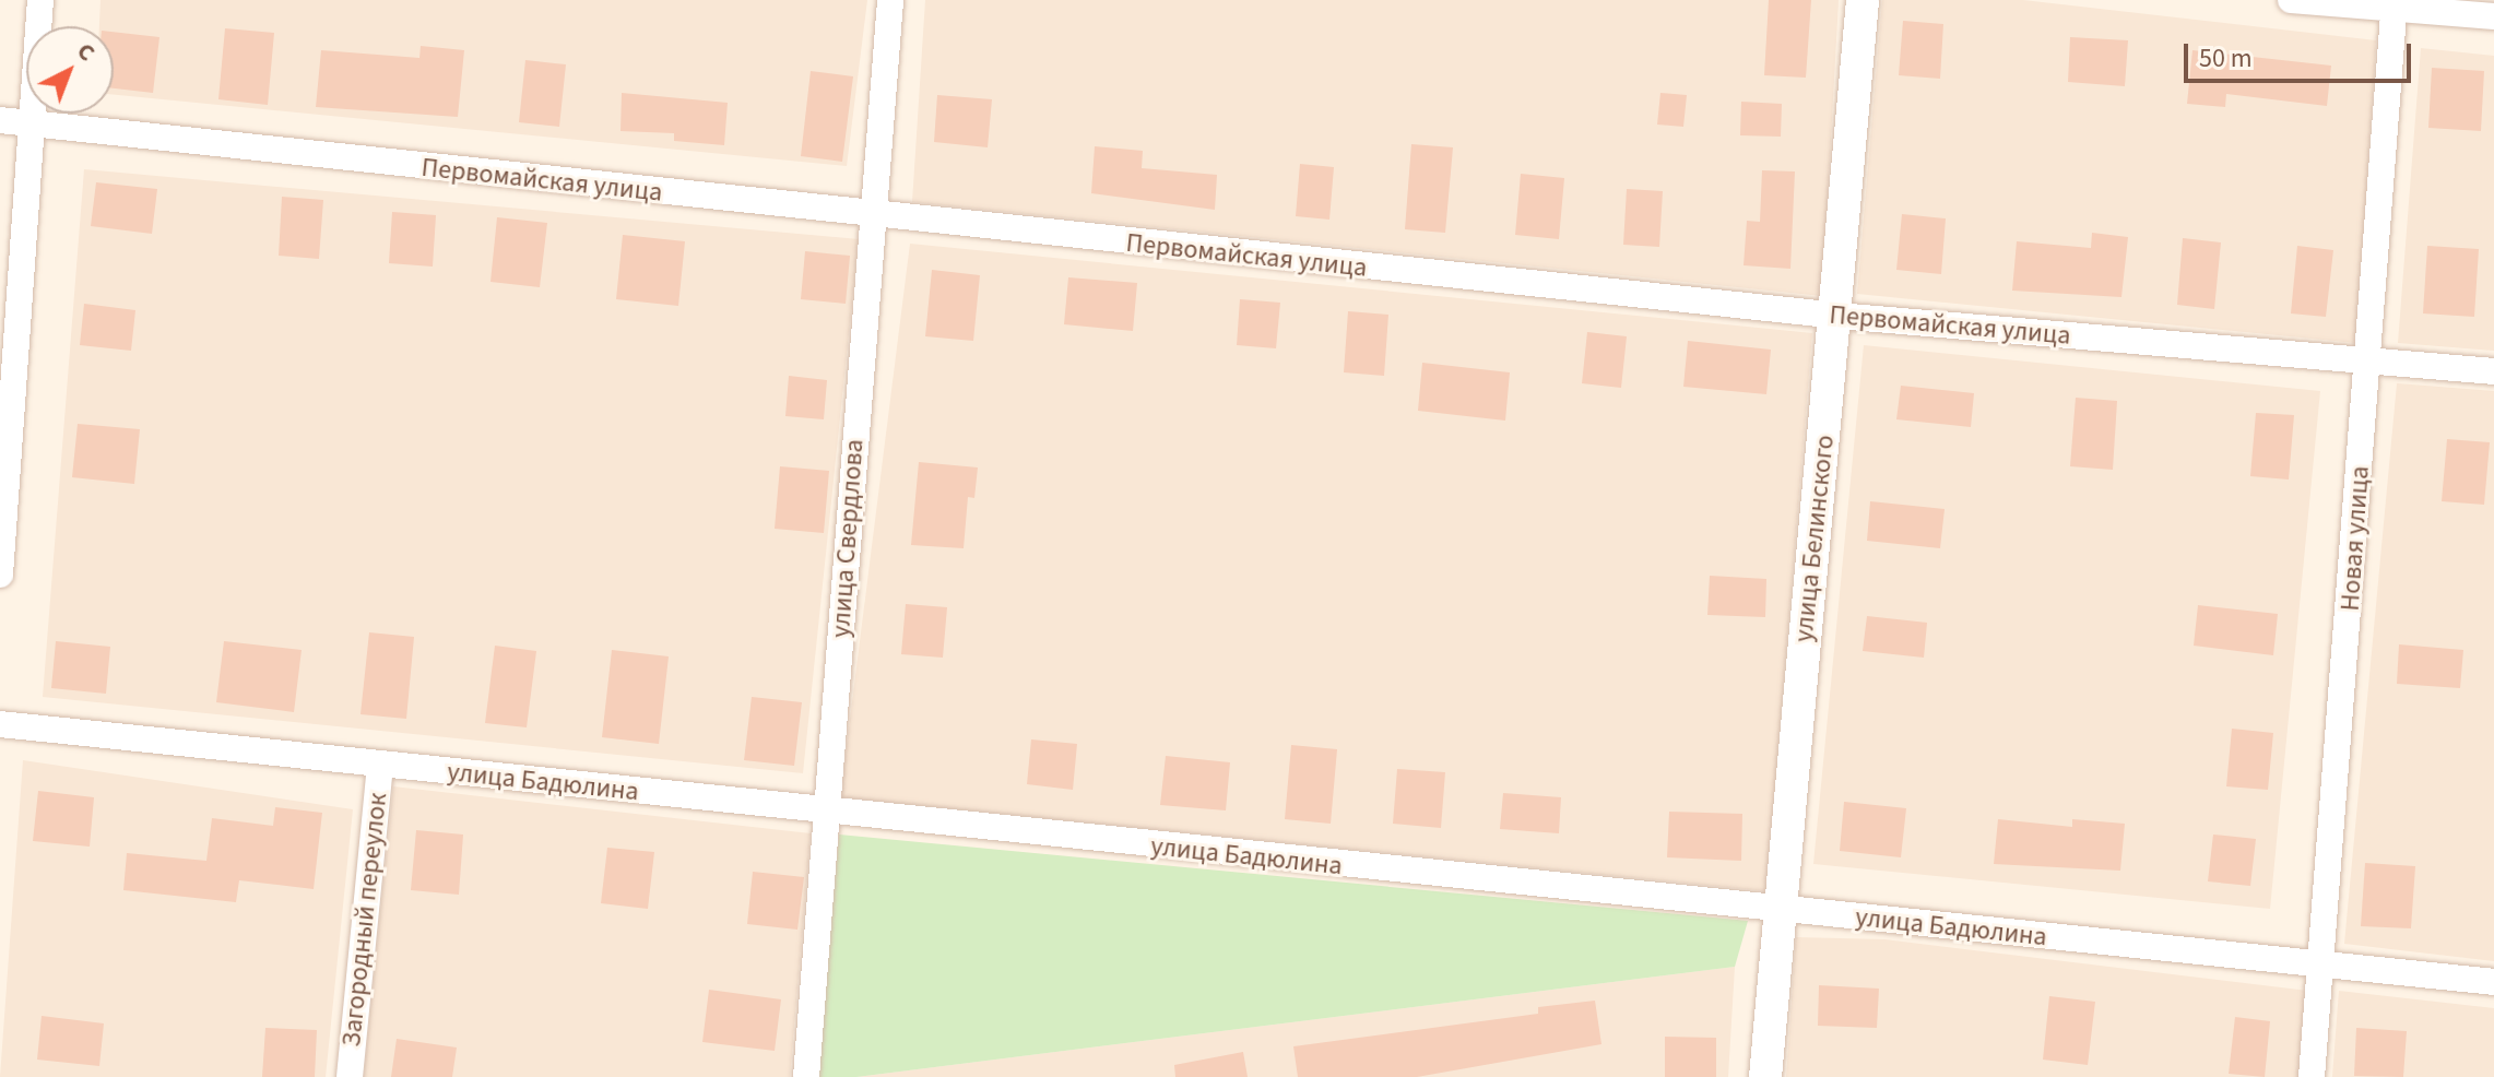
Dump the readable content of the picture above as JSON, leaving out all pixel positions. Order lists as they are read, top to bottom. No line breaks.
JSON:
{"streets":{"street":["Первомайская улица","улица Свердлова","улица Белинского","Новая улица","улица Бадюлина","Загородный переулок"]},"crossings":[["Первомайская улица","улица Свердлова"],["Первомайская улица","улица Белинского"],["Первомайская улица","Новая улица"],["улица Свердлова","улица Бадюлина"],["улица Белинского","улица Бадюлина"],["Новая улица","улица Бадюлина"],["улица Бадюлина","Загородный переулок"]],"scale_bar":"50 m","north":"top right"}
